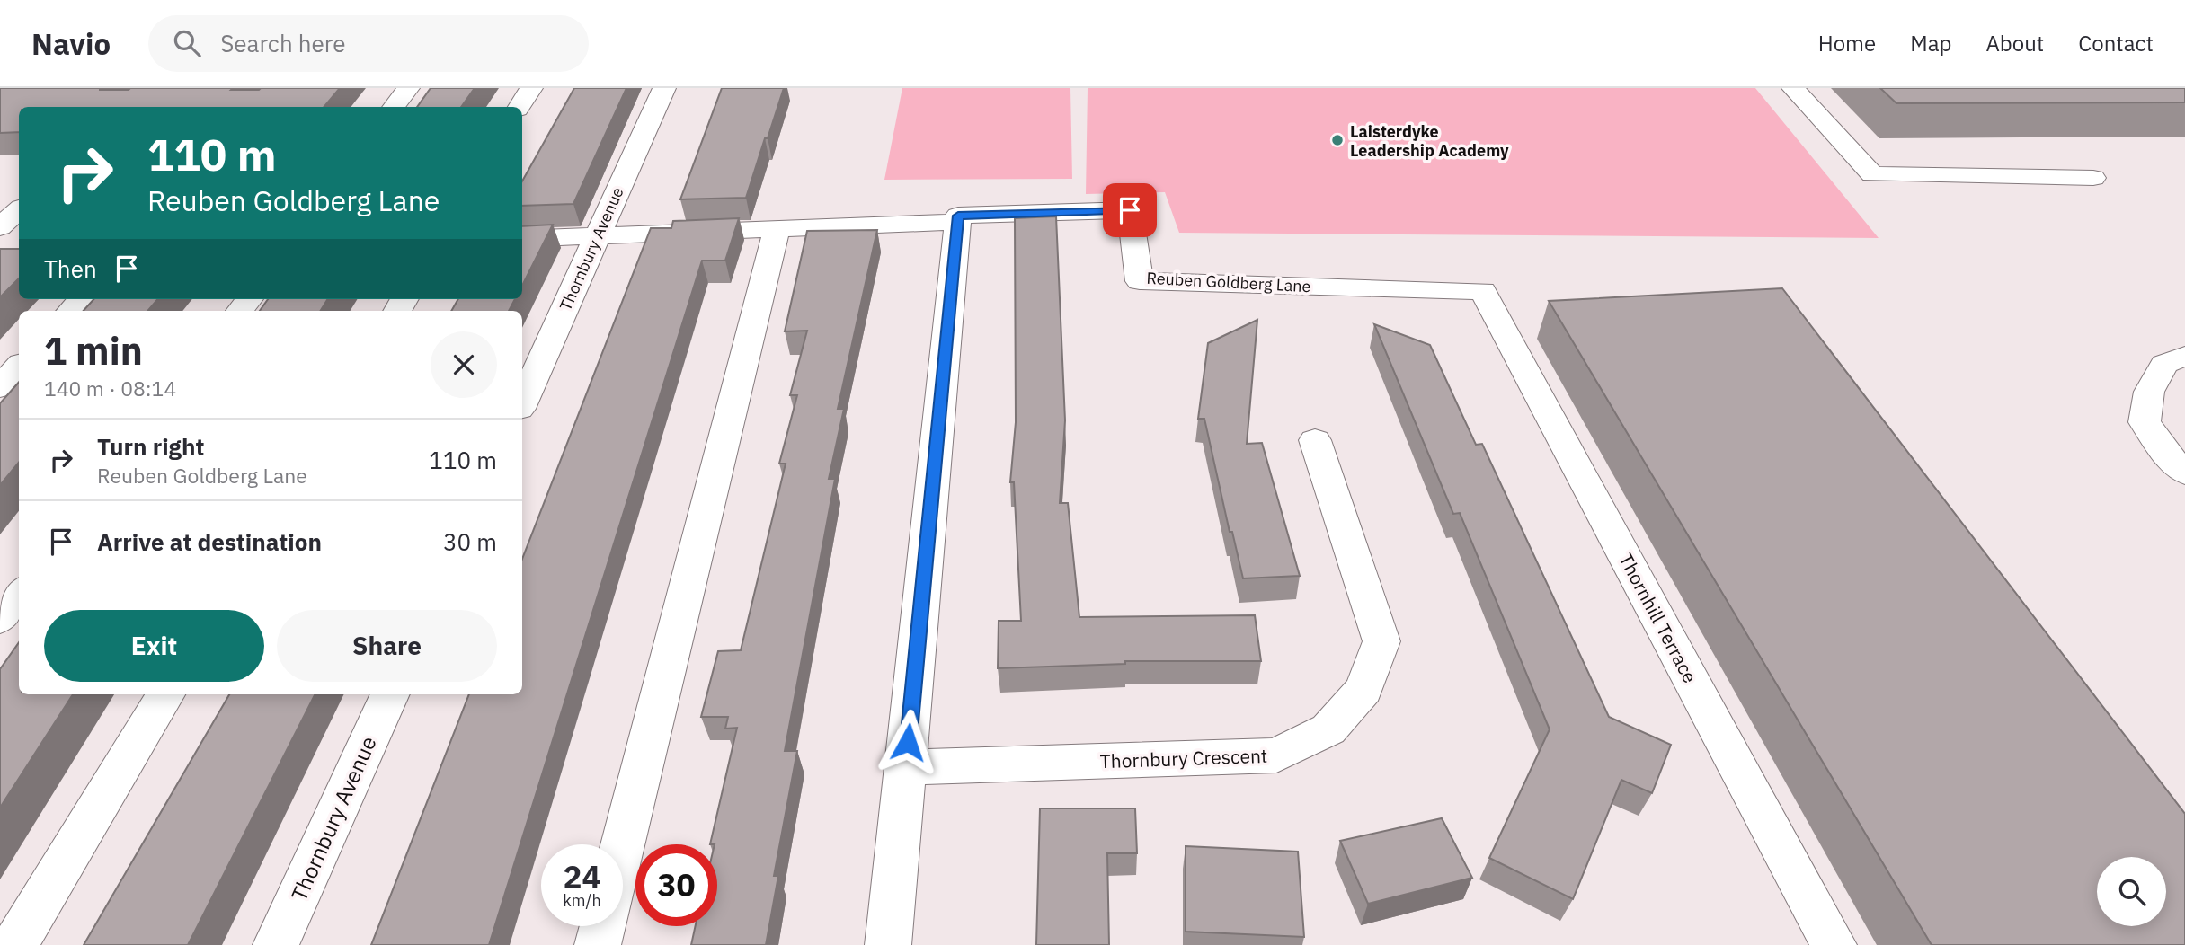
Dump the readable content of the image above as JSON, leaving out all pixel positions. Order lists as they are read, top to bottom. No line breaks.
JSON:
{"streets":{"street":["Thornbury Avenue","Reuben Goldberg Lane","Thornhill Terrace","Thornbury Crescent"]},"crossings":[["Reuben Goldberg Lane","Thornhill Terrace"]],"places":["Laisterdyke Leadership Academy"],"page":{"header":"Navio","search":"Search here","nav":["Home","Map","About","Contact"],"turn":["110 m","Reuben Goldberg Lane"],"then":"Then","heading":["1 min","140 m · 08:14"],"list":[{"name":"Turn right","note":"Reuben Goldberg Lane","value":"110 m"},{"name":"Arrive at destination","value":"30 m"}],"buttons":["Exit","Share"],"speed":"24 km/h","limit":"30"}}
